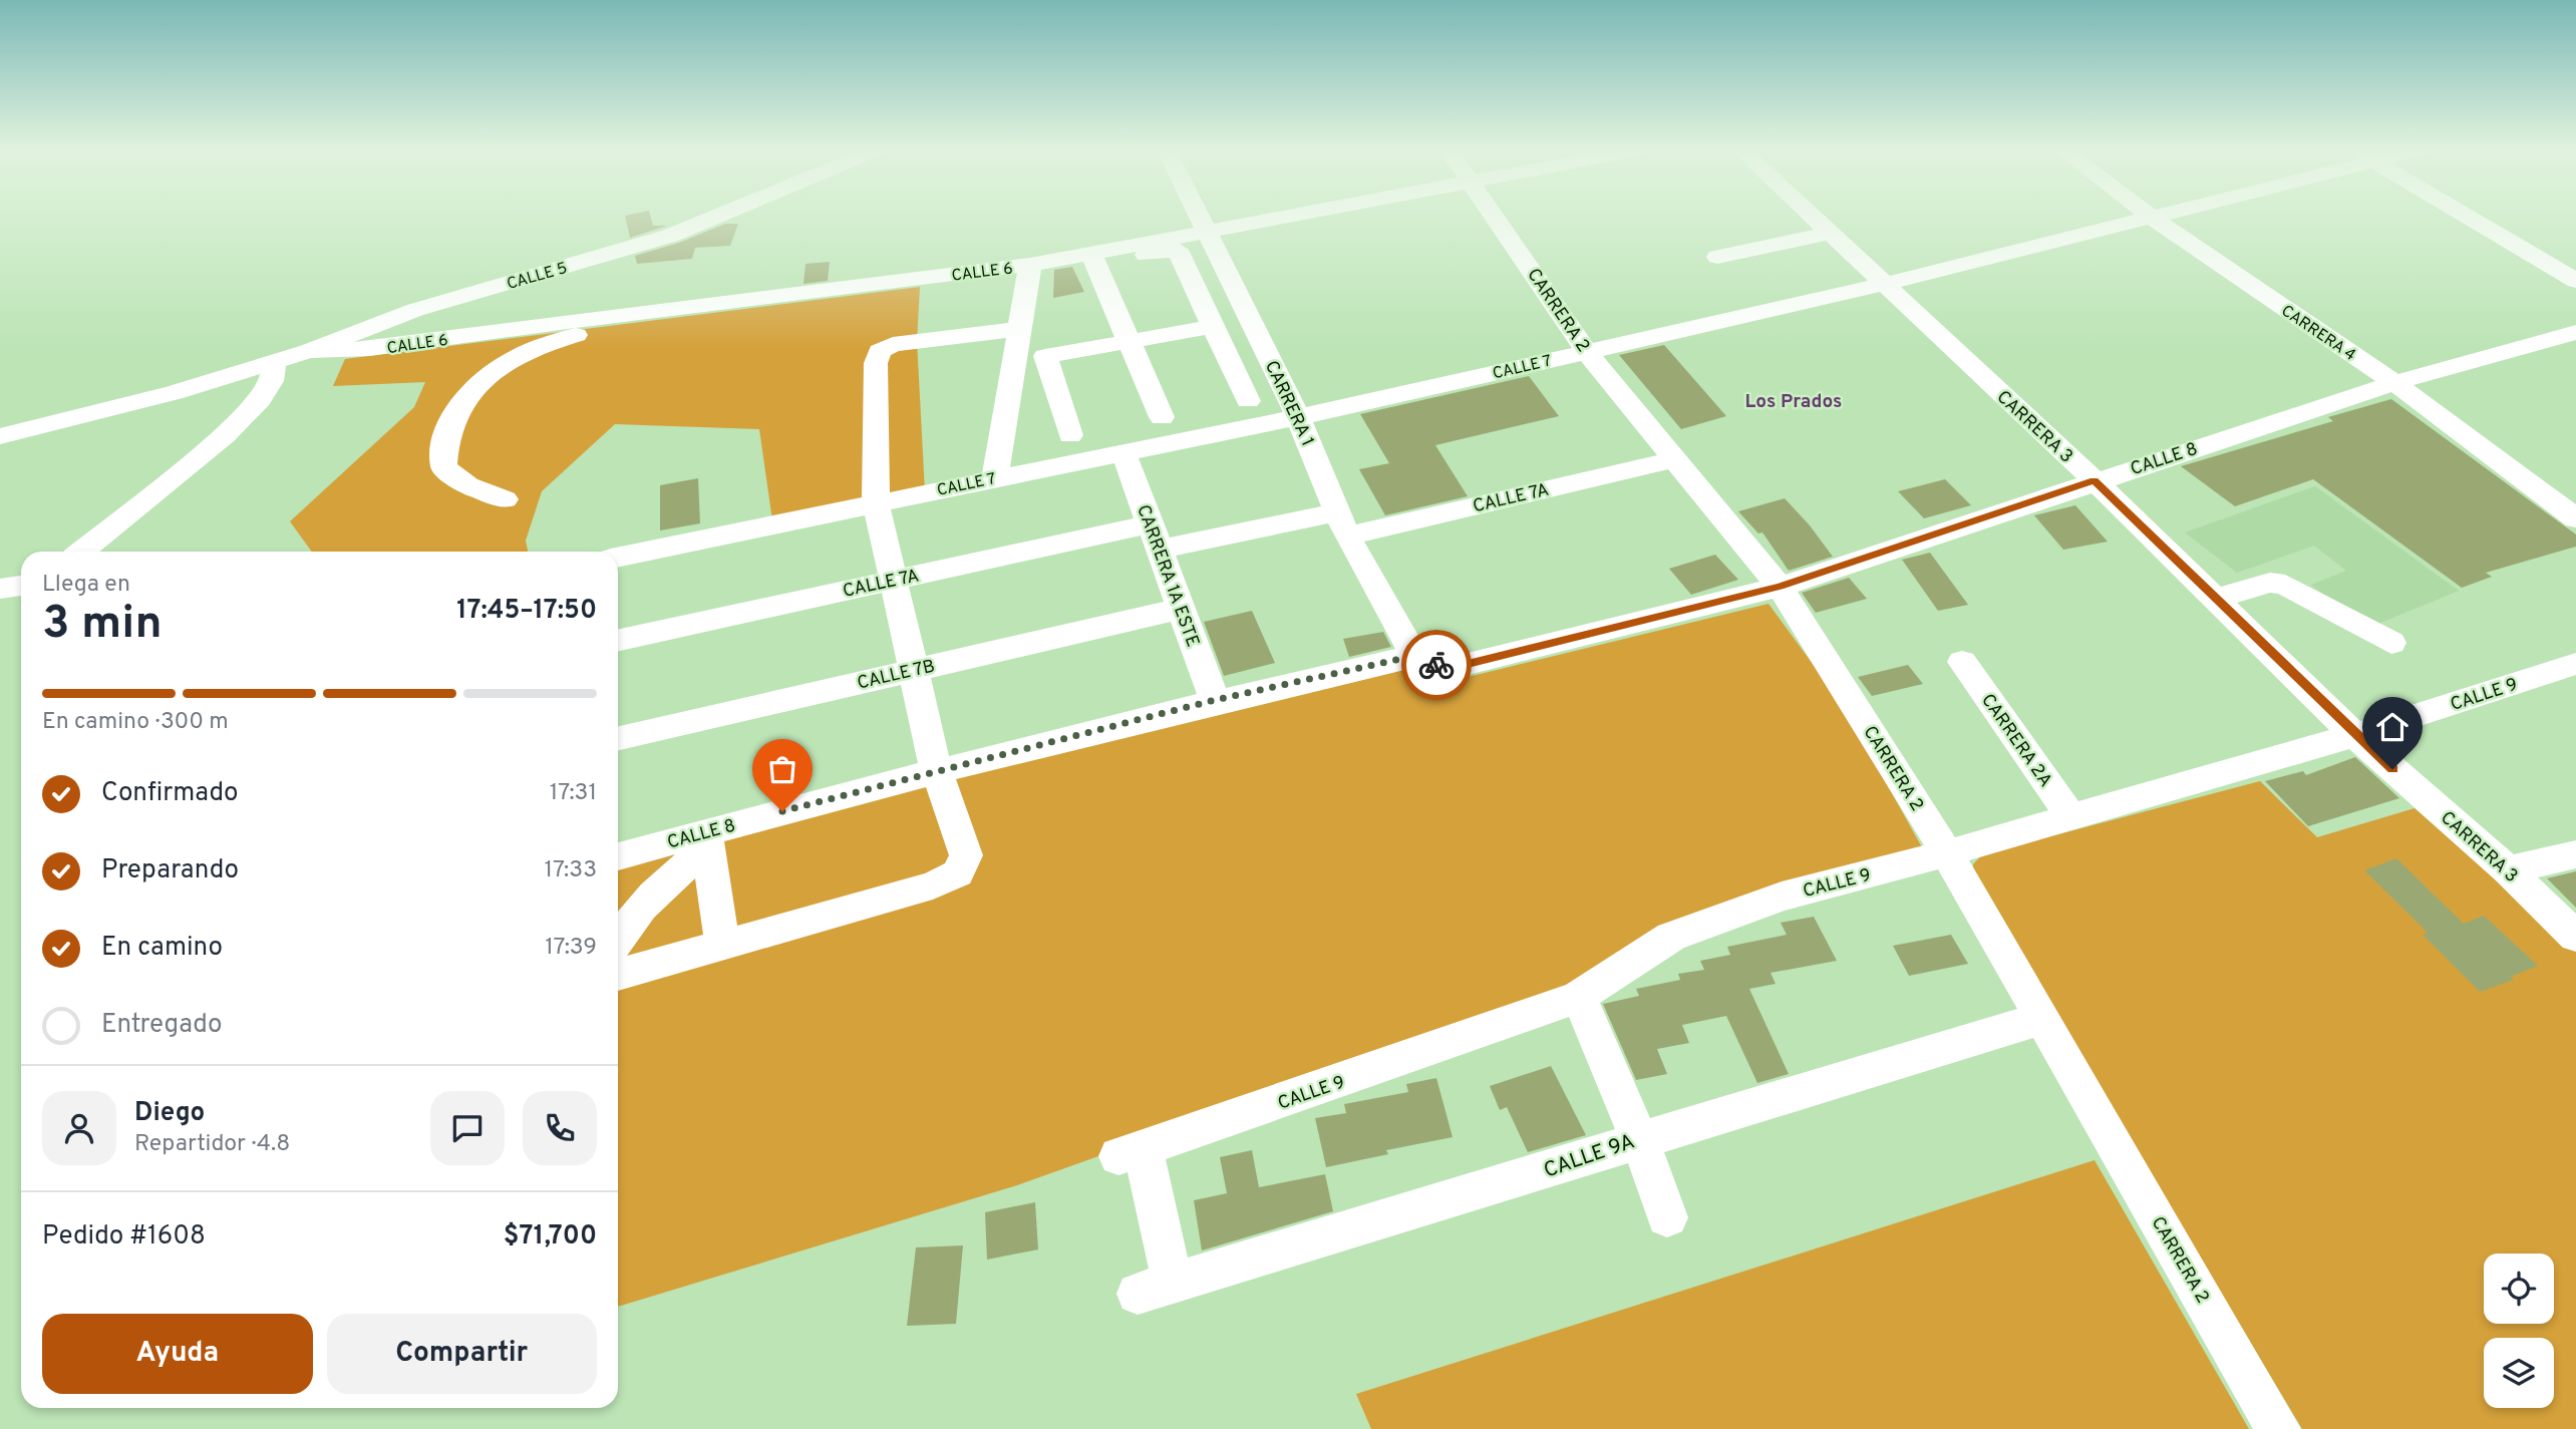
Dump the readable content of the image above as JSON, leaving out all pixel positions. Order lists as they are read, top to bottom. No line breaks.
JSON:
{"streets":{"street":["CALLE 6","CALLE 5","CARRERA 2","CARRERA 4","CALLE 7","CARRERA 1","CARRERA 3","CALLE 8","CALLE 7A","CARRERA 1A ESTE","CALLE 7B","CALLE 9","CARRERA 2A","CALLE 9A"]},"crossings":[["CALLE 6","CALLE 5"],["CALLE 6","CARRERA 1"],["CARRERA 2","CALLE 7"],["CARRERA 2","CALLE 8"],["CARRERA 2","CALLE 7A"],["CARRERA 2","CALLE 9"],["CARRERA 2","CALLE 9A"],["CARRERA 4","CALLE 7"],["CARRERA 4","CALLE 8"],["CALLE 7","CARRERA 1"],["CALLE 7","CARRERA 3"],["CALLE 7","CARRERA 1A ESTE"],["CARRERA 1","CALLE 8"],["CARRERA 1","CALLE 7A"],["CARRERA 3","CALLE 8"],["CARRERA 3","CALLE 9"],["CALLE 8","CARRERA 1A ESTE"],["CALLE 7A","CARRERA 1A ESTE"],["CARRERA 1A ESTE","CALLE 7B"],["CALLE 9","CARRERA 2A"],["CALLE 9","CALLE 9A"]],"districts":["Los Prados"],"page":{"heading":["3 min","Llega en","17:45–17:50"],"panel":["Diego","Repartidor · 4.8","Pedido #1608","$71,700"],"bar":"En camino · 300 m","list":[["Confirmado","17:31"],["Preparando","17:33"],["En camino","17:39"],"Entregado"],"buttons":["Ayuda","Compartir"]}}
